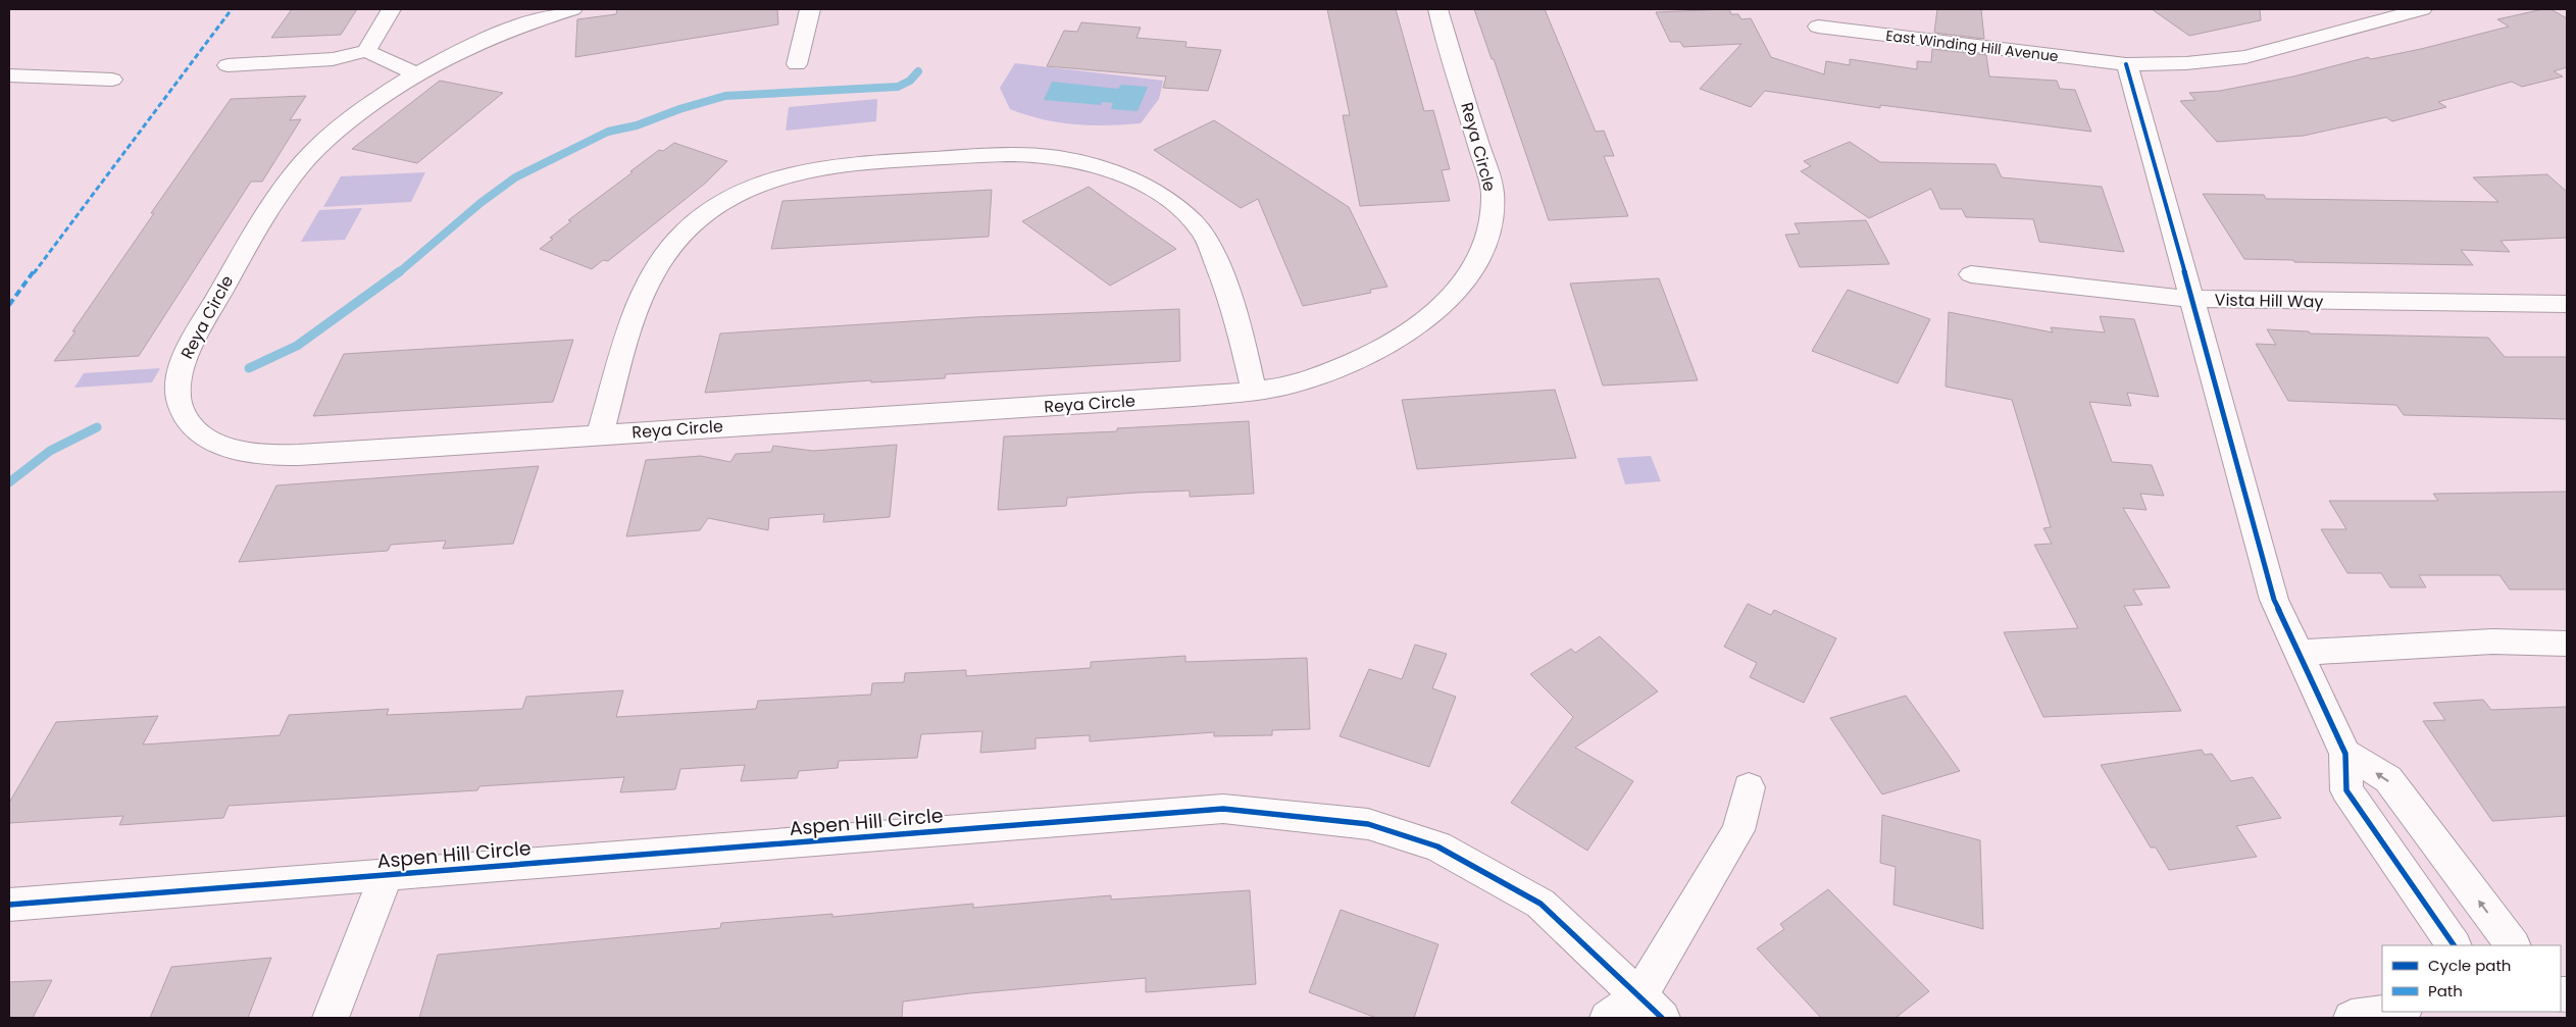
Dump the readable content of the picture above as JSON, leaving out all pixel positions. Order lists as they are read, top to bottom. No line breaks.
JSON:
{"streets":{"street":["East Winding Hill Avenue","Reya Circle","Vista Hill Way","Aspen Hill Circle"]},"legend":["Cycle path","Path"]}
